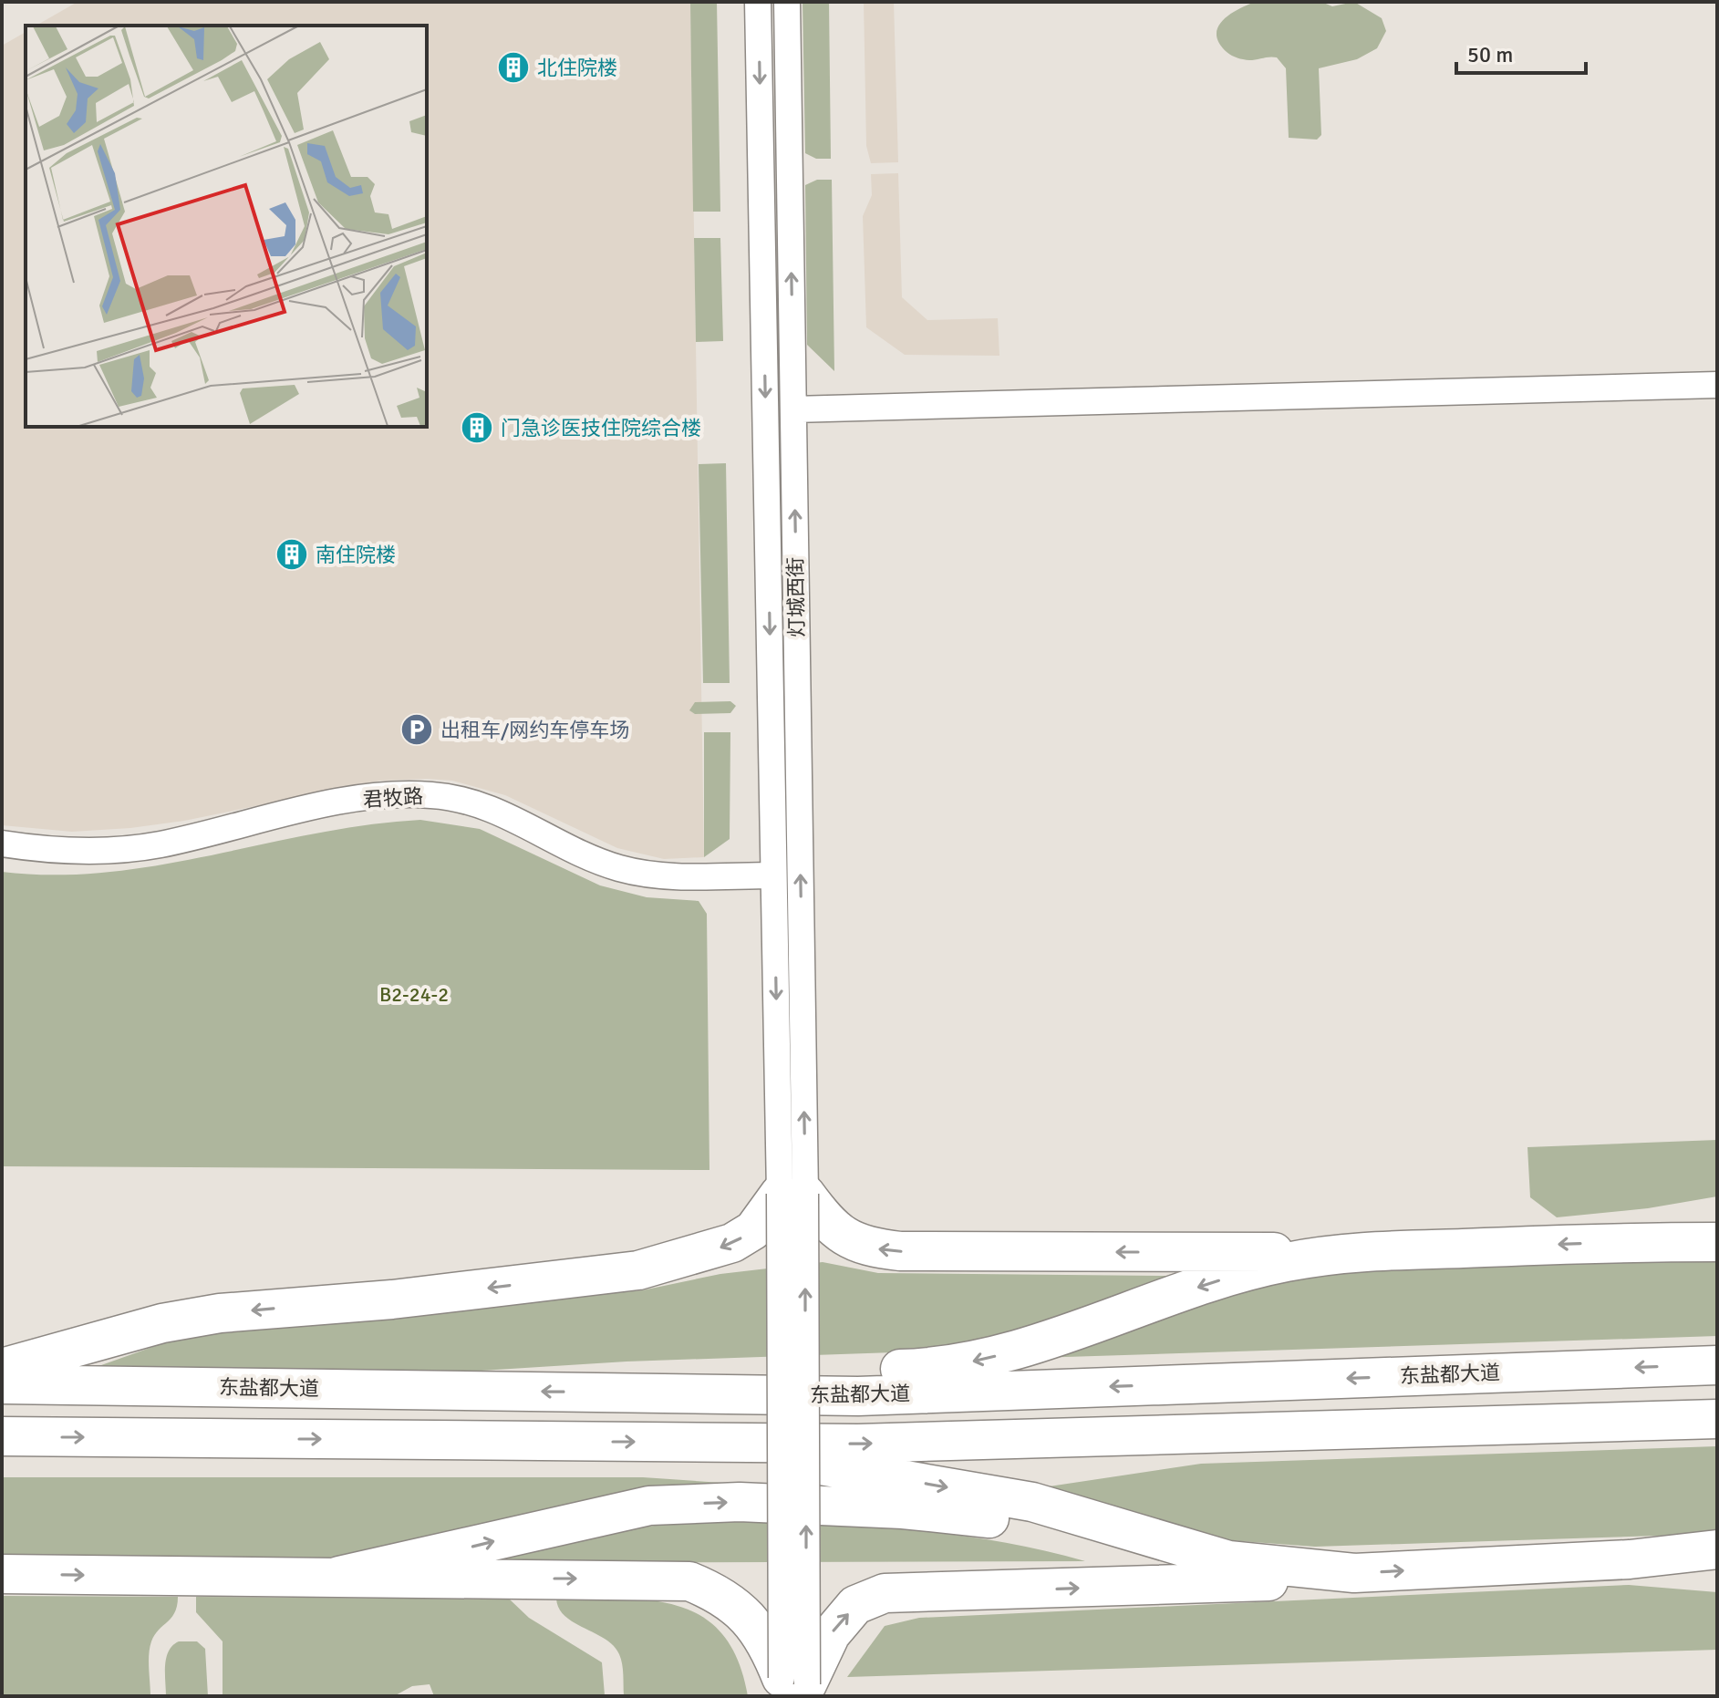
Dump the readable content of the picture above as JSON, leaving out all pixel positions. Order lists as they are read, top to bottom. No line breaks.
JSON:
{"streets":{"highway":["东盐都大道"],"street":["灯城西街","君牧路"]},"crossings":[["灯城西街","君牧路"]],"parks":["B2-24-2"],"places":{"building":["北住院楼","门急诊医技住院综合楼","南住院楼"],"parking":["出租车/网约车停车场"]},"scale_bar":"50 m"}
